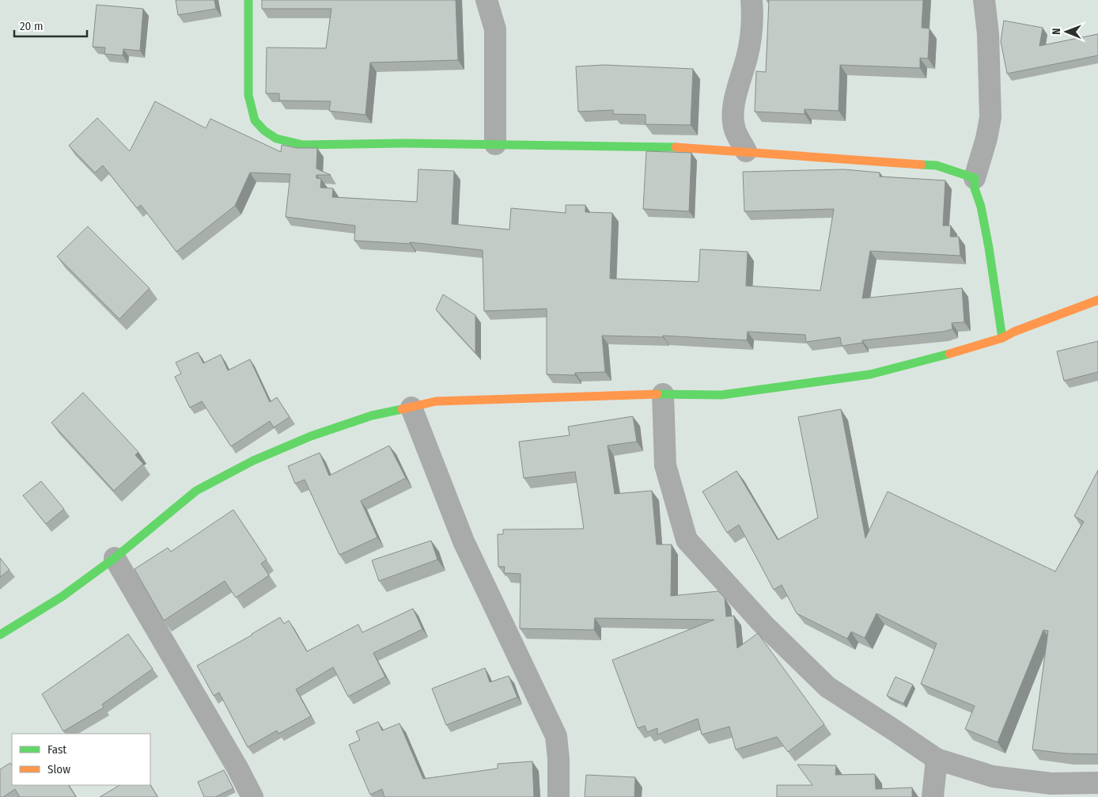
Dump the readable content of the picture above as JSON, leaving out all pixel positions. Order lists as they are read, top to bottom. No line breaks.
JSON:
{"legend":["Fast","Slow"],"scale_bar":"20 m","north":"left"}
